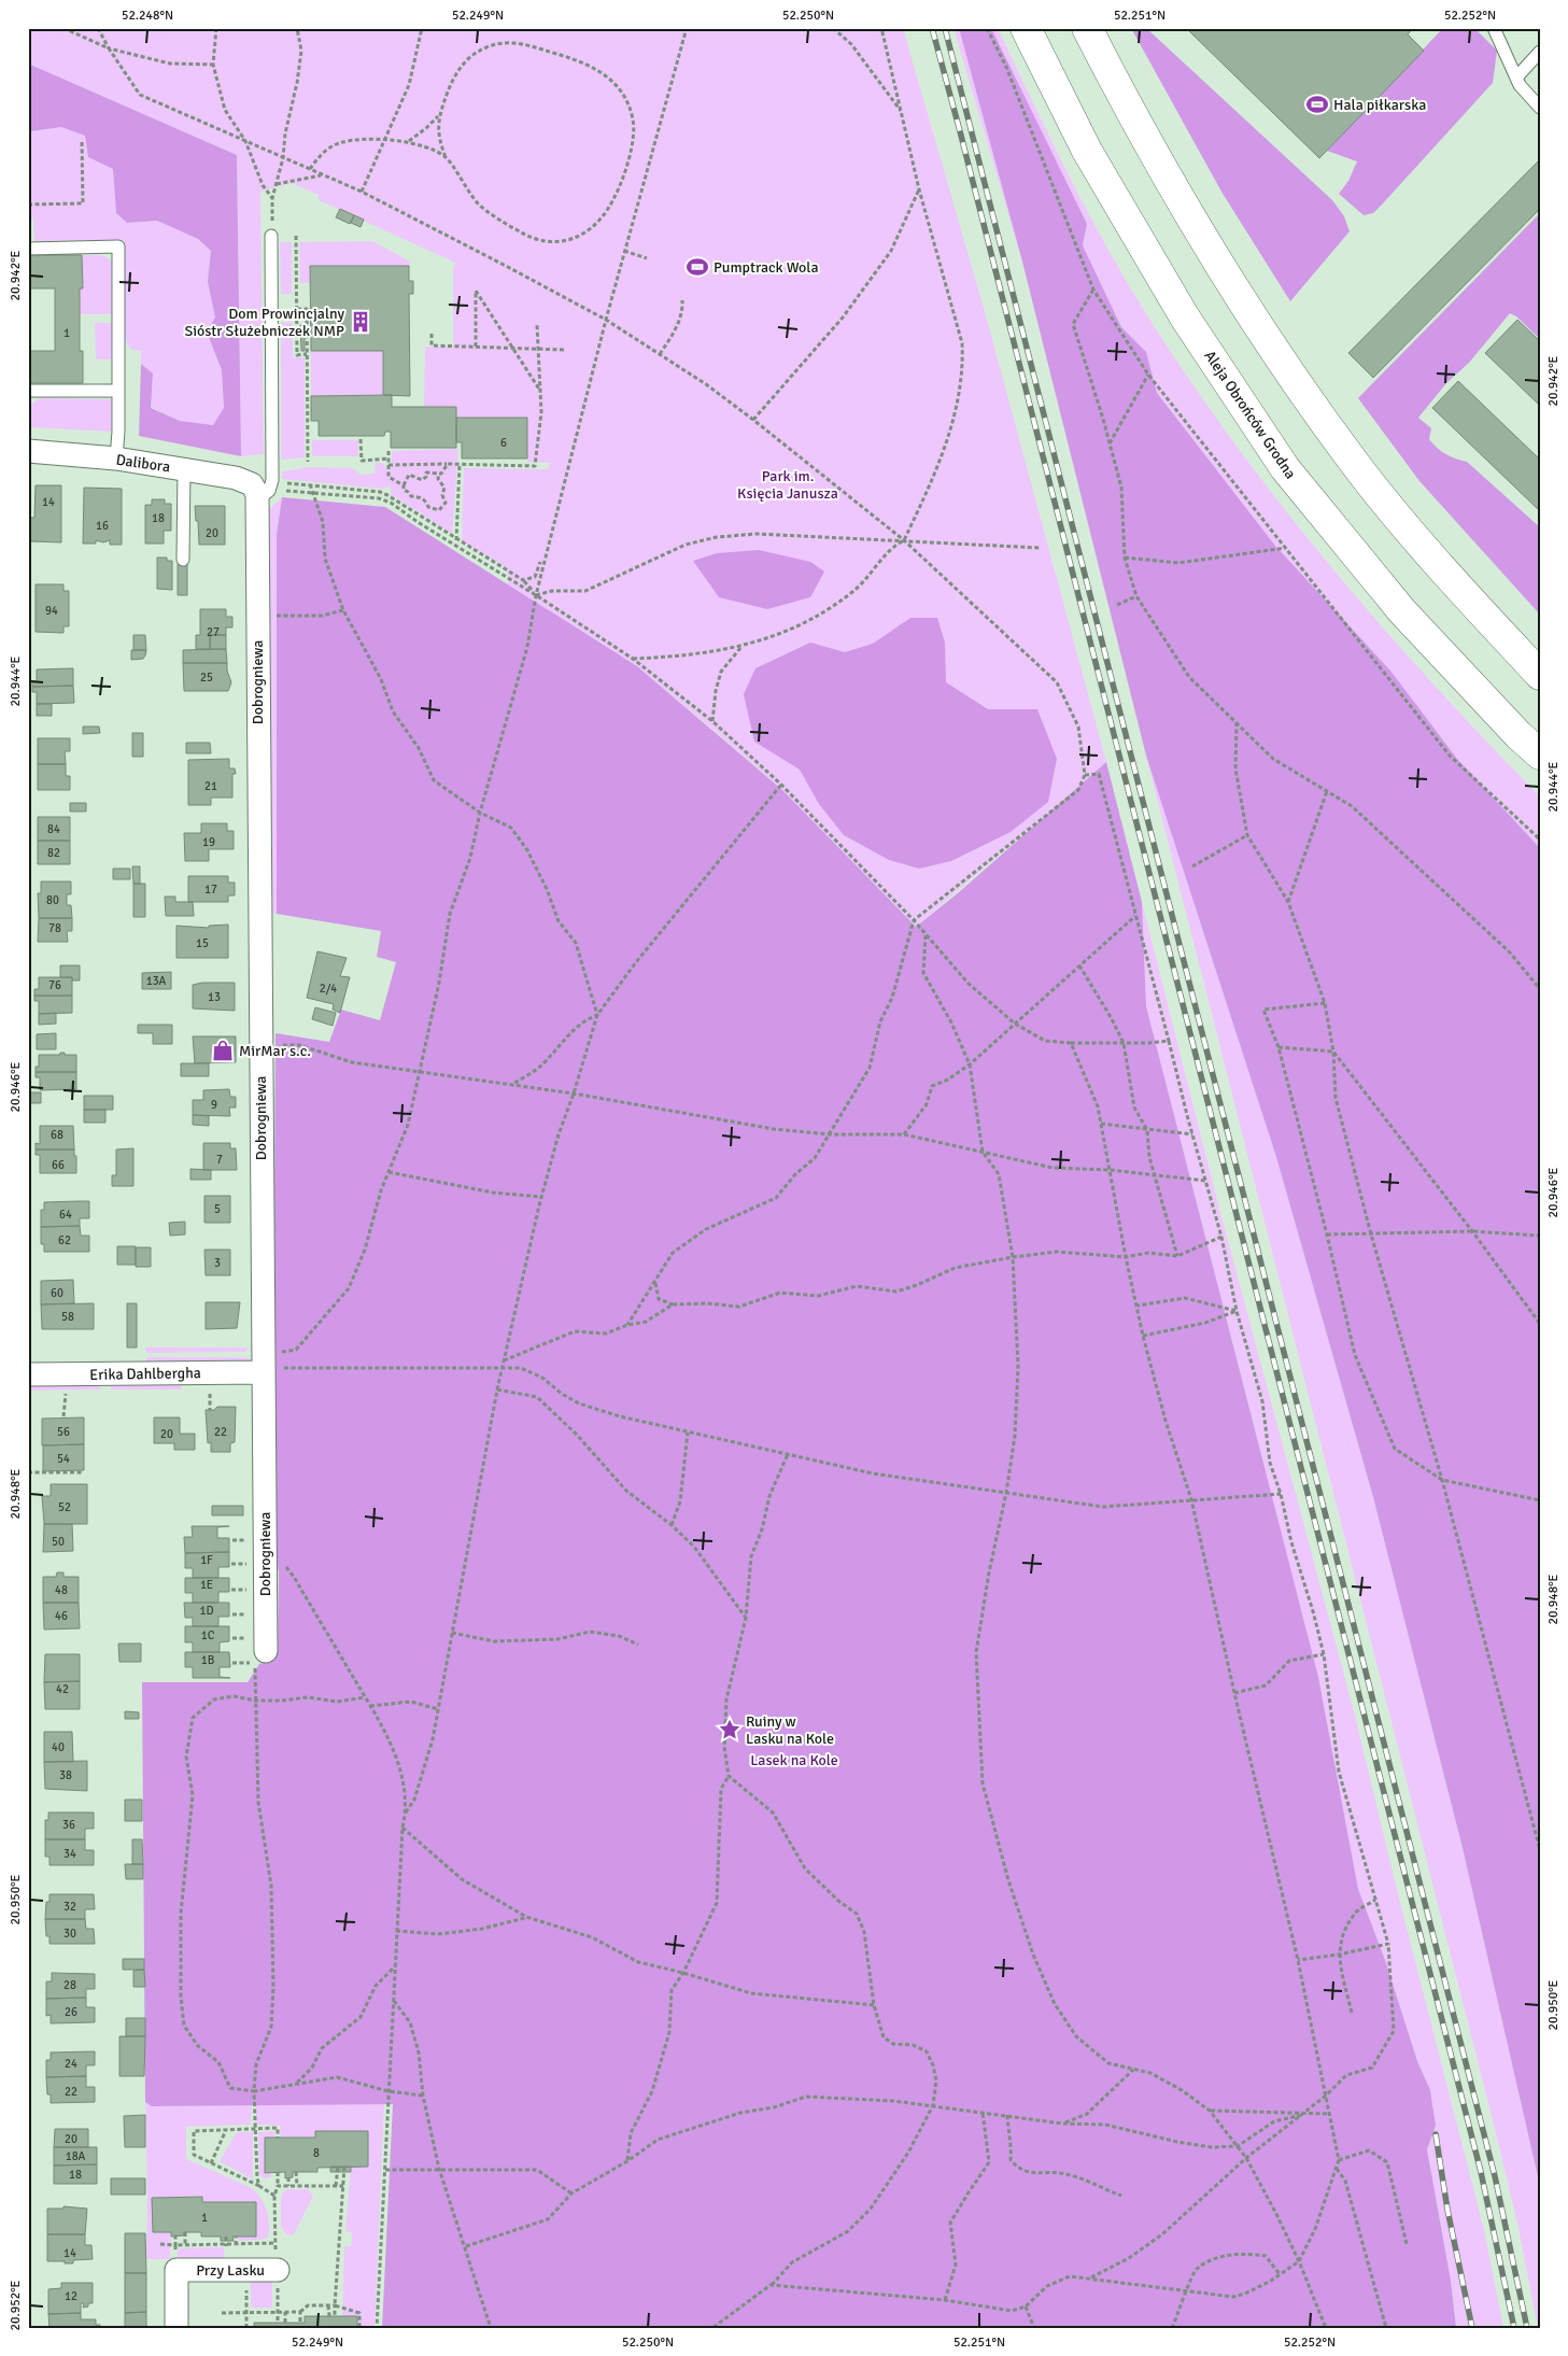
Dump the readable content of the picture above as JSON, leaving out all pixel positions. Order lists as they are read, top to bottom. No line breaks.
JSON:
{"streets":{"highway":["Aleja Obrońców Grodna"],"street":["Dalibora","Dobrogniewa","Erika Dahlbergha","Przy Lasku"]},"crossings":[["Dalibora","Dobrogniewa"],["Dobrogniewa","Erika Dahlbergha"]],"parks":["Park im. Księcia Janusza","Lasek na Kole"],"places":{"sports":["Hala piłkarska","Pumptrack Wola"],"building":["Dom Prowincjalny Sióstr Służebniczek NMP"],"shop":["MirMar s.c."],"place":["Ruiny w Lasku na Kole"]},"house_numbers":["1","6","14","18","16","20","94","27","25","21","84","19","82","17","80","78","15","13A","76","2/4","13","9","68","7","66","5","64","62","3","60","58","56","22","20","54","52","50","1F","1E","48","1D","46","1C","1B","42","40","38","36","34","32","30","28","26","24","22","20","8","18A","18","1","14","12"],"coordinates":["52.248°N","52.249°N","52.250°N","52.251°N","52.252°N","20.942°E","20.944°E","20.946°E","20.948°E","20.950°E","20.952°E"]}
